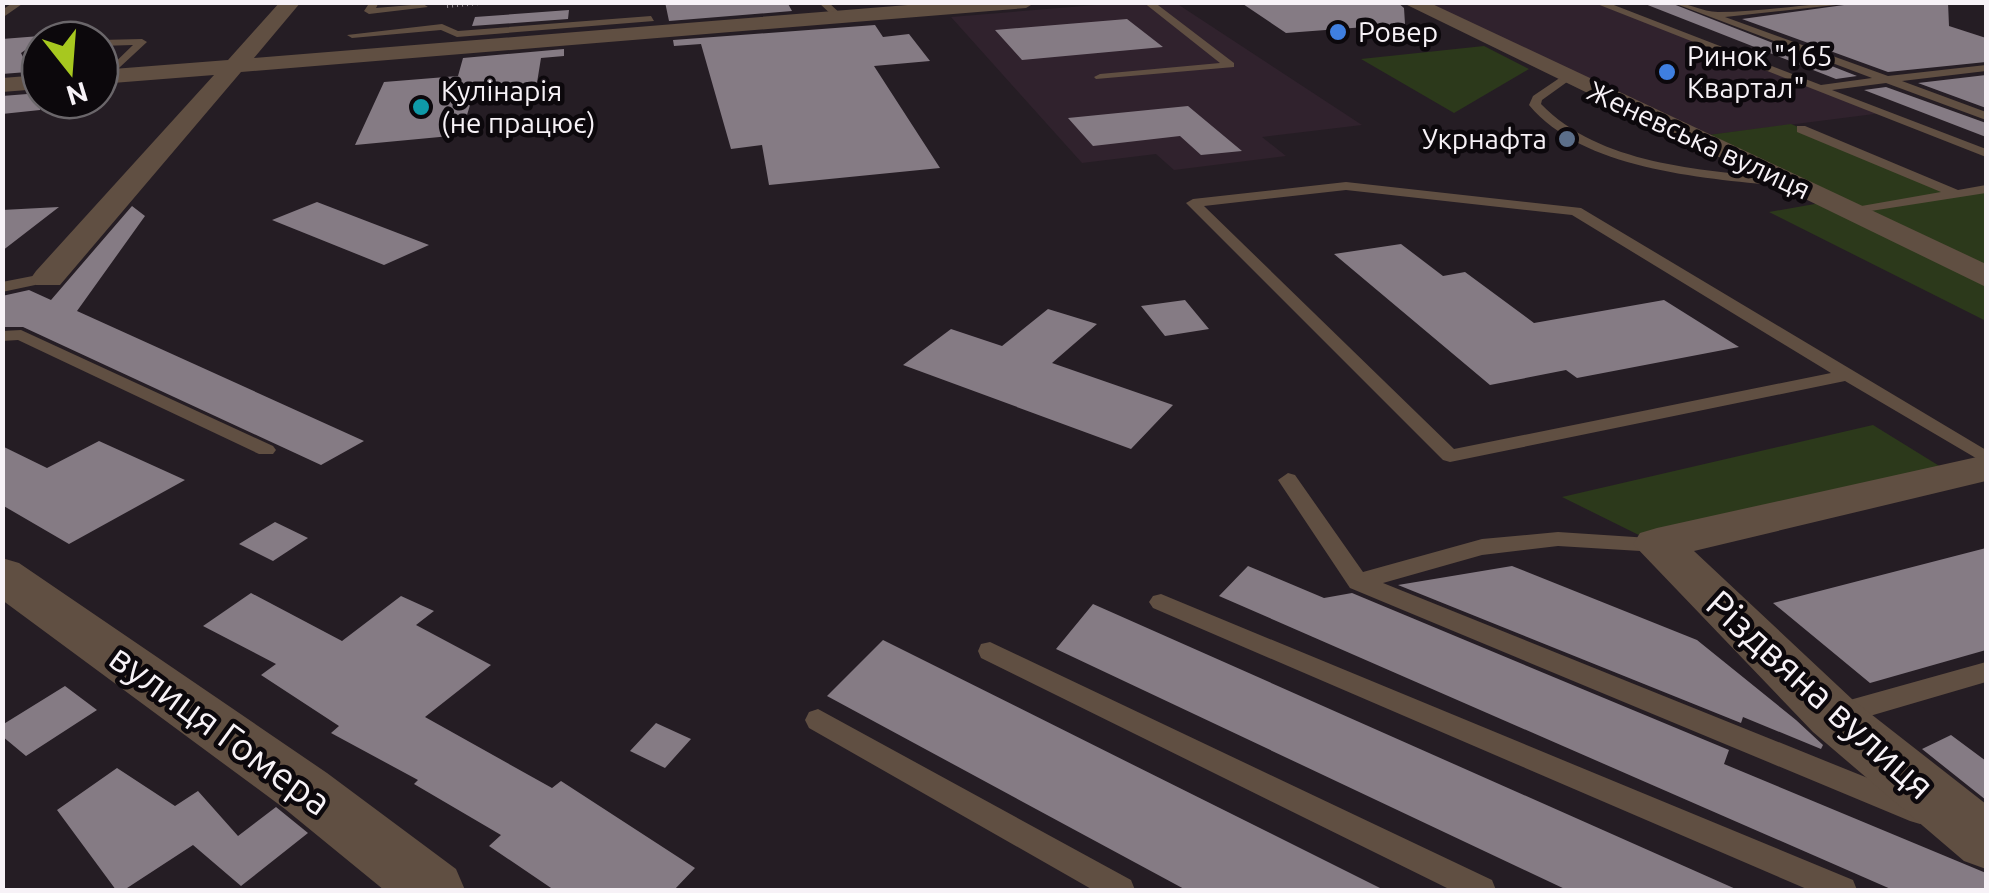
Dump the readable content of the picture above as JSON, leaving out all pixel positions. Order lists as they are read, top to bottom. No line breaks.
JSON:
{"streets":{"street":["Женевська вулиця","Різдвяна вулиця","вулиця Гомера"]},"places":["Ровер","Ринок \"165 Квартал\"","Кулінарія (не працює)","Укрнафта"],"north":"bottom"}
